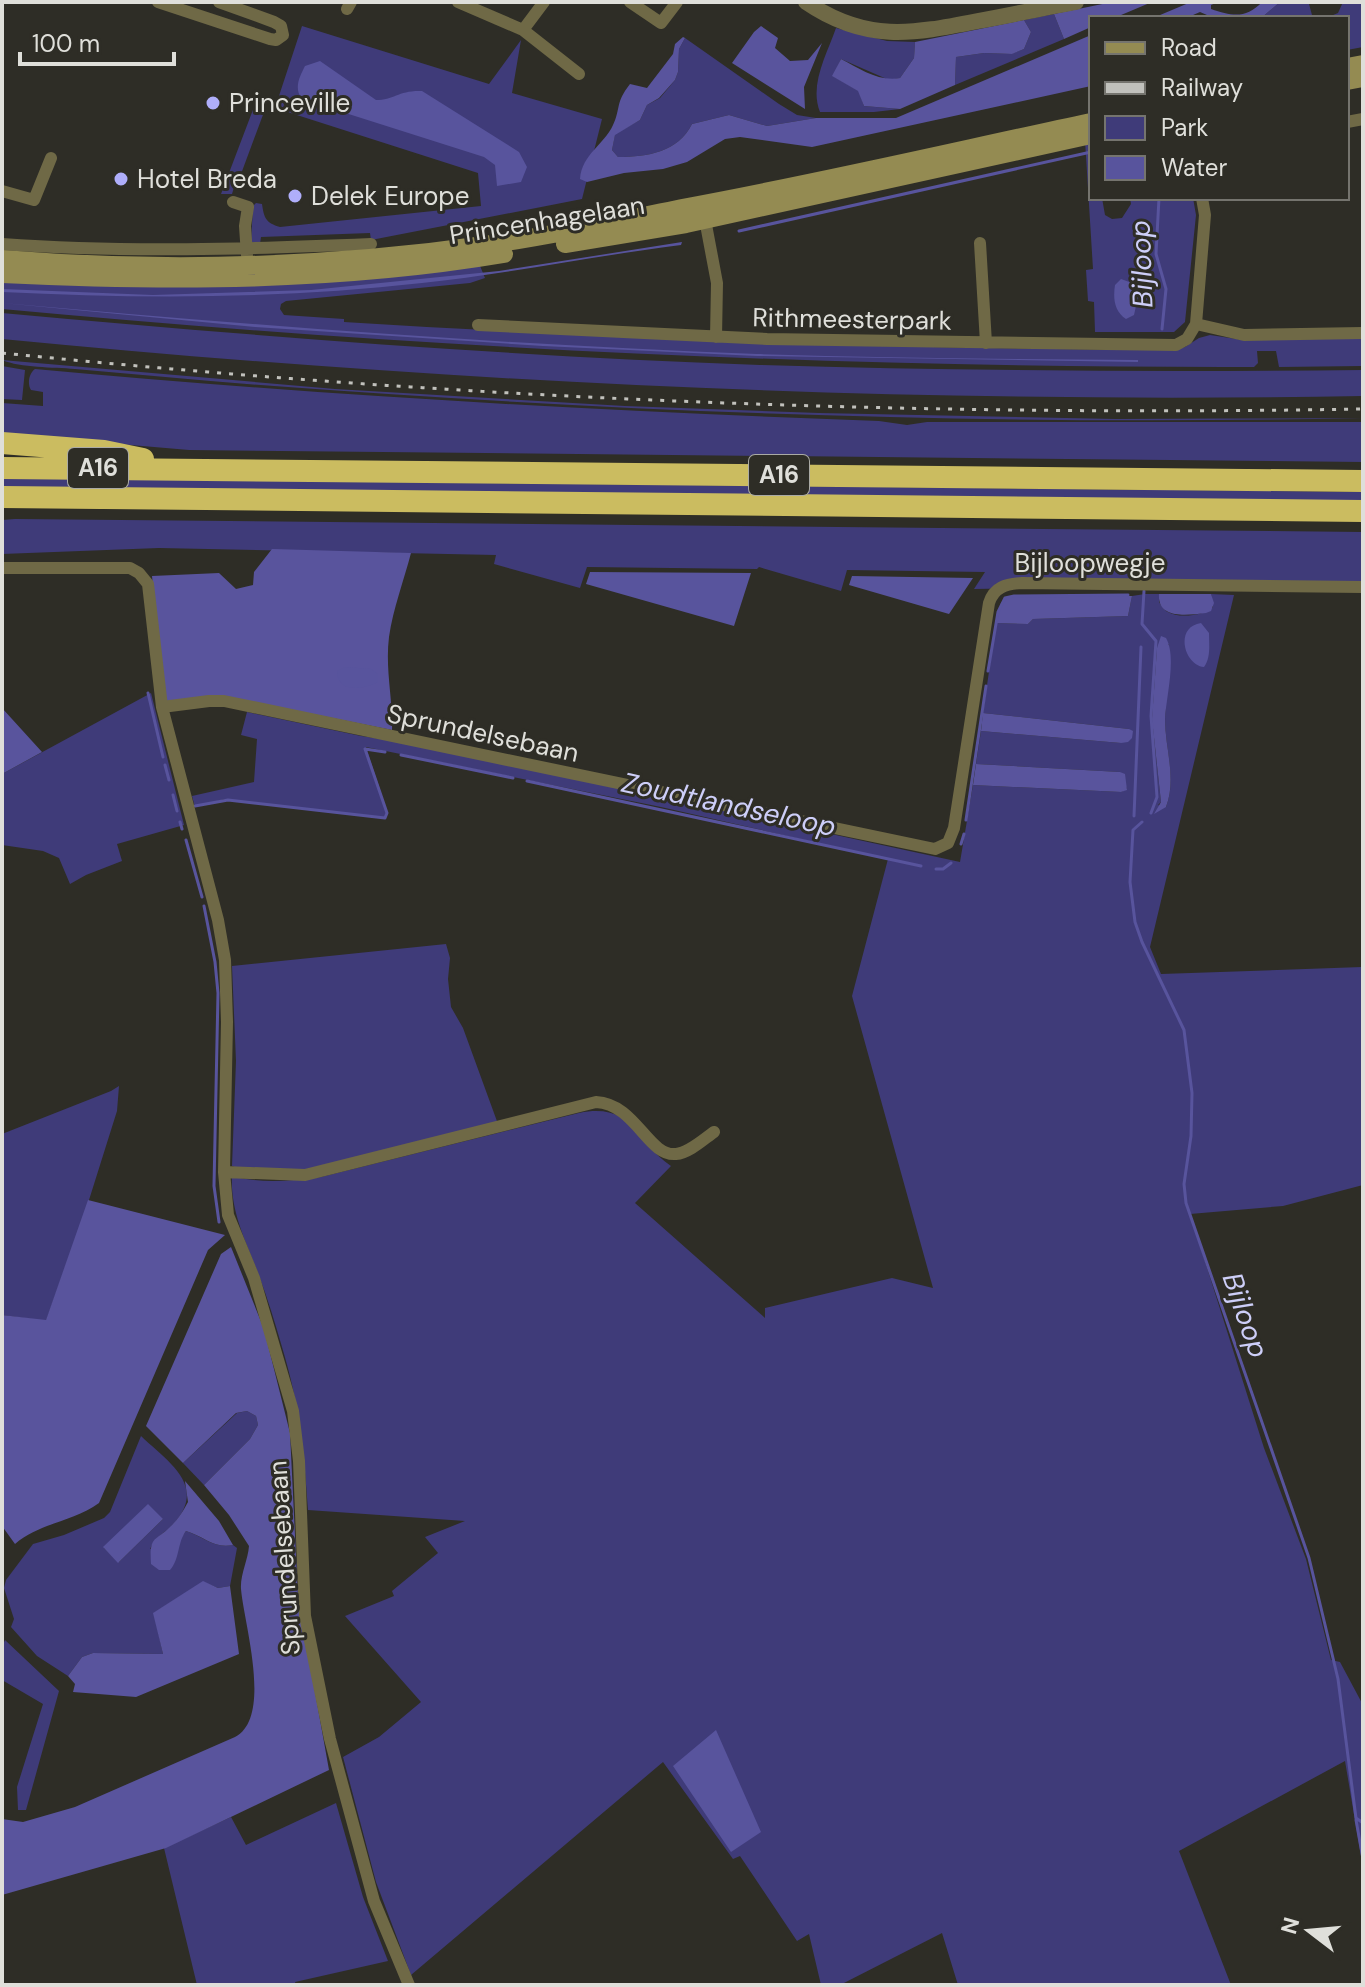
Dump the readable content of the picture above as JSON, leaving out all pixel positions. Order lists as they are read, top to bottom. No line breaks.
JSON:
{"streets":{"highway":["A16"],"main road":["Princenhagelaan"],"street":["Rithmeesterpark","Bijloopwegje","Sprundelsebaan"]},"crossings":[["Princenhagelaan","Rithmeesterpark"],["Bijloopwegje","Sprundelsebaan"]],"water":["Bijloop","Zoudtlandseloop"],"places":["Princeville","Hotel Breda","Delek Europe"],"legend":["Road","Railway","Park","Water"],"scale_bar":"100 m","north":"left"}
